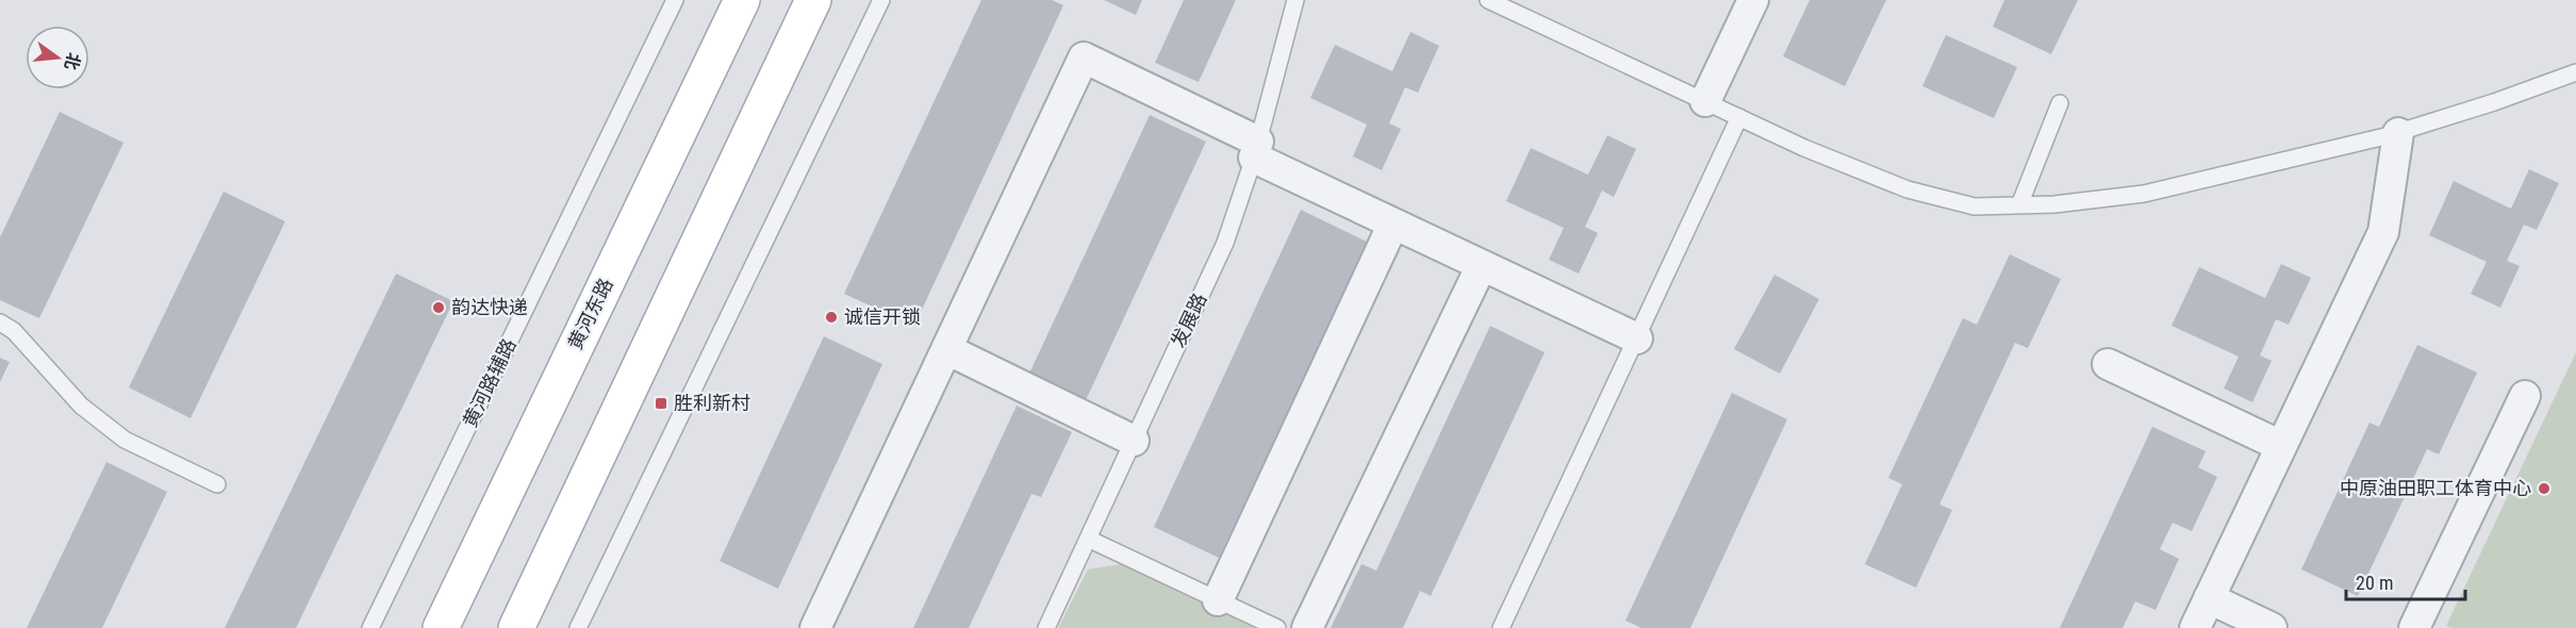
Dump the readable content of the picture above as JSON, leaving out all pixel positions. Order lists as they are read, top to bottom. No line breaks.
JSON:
{"streets":{"main road":["黄河东路"],"lane":["发展路","黄河路辅路"]},"places":{"other":["韵达快递","诚信开锁","中原油田职工体育中心"],"transit":["胜利新村"]},"scale_bar":"20 m","north":"right"}
